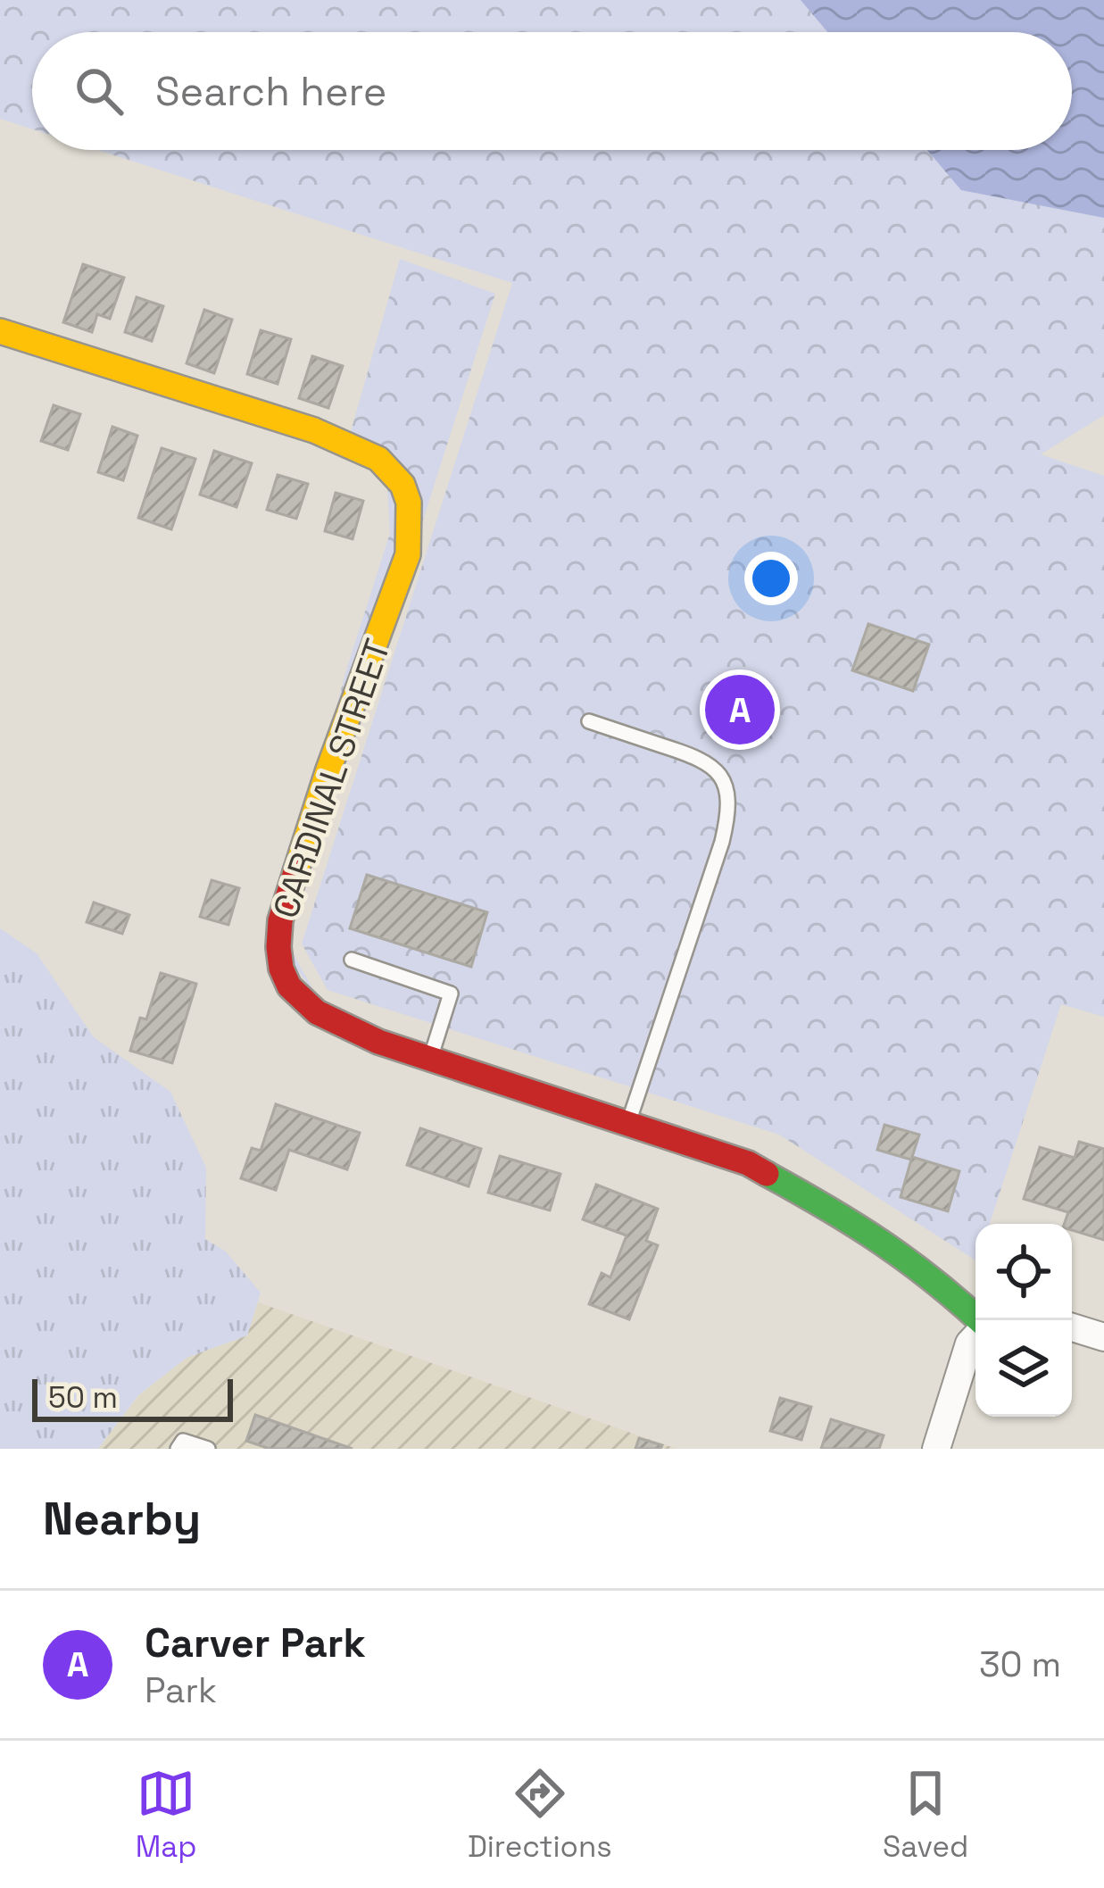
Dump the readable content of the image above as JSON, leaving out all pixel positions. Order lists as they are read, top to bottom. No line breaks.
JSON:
{"streets":{"street":["CARDINAL STREET"]},"scale_bar":"50 m","page":{"search":"Search here","pins":"A","scale":"50 m","heading":"Nearby","list":[{"mark":"A","name":"Carver Park","note":"Park","value":"30 m"}],"nav":["Map","Directions","Saved"]}}
